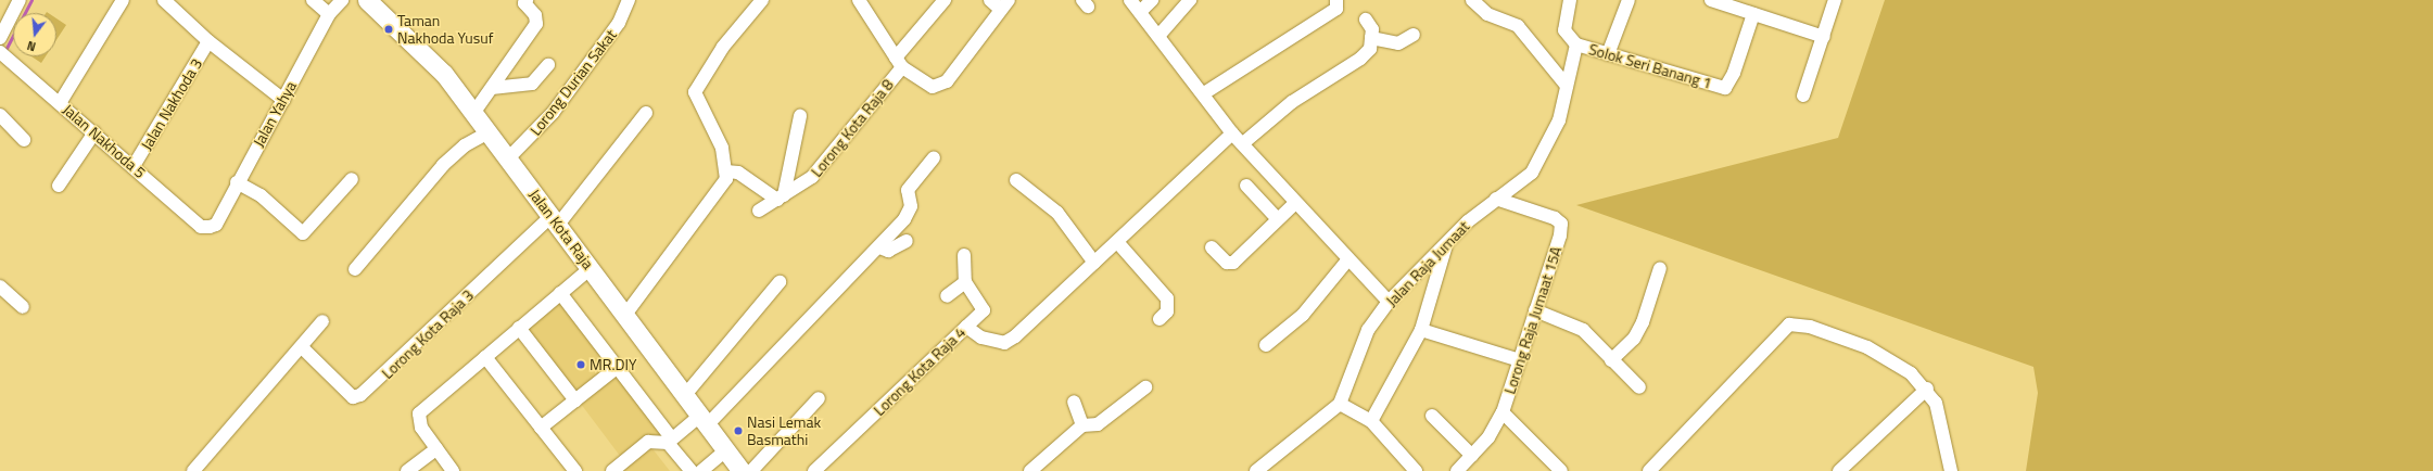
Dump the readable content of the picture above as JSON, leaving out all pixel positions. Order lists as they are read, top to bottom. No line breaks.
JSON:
{"streets":{"main road":["Jalan Kota Raja"],"street":["Solok Seri Banang 1","Lorong Durian Sakat","Jalan Nakhoda 3","Jalan Yahya","Lorong Kota Raja 8","Jalan Nakhoda 5","Jalan Raja Jumaat","Lorong Raja Jumaat 15A","Lorong Kota Raja 3","Lorong Kota Raja 4"]},"crossings":[["Solok Seri Banang 1","Jalan Raja Jumaat"],["Lorong Durian Sakat","Jalan Kota Raja"],["Jalan Nakhoda 3","Jalan Nakhoda 5"],["Jalan Yahya","Jalan Nakhoda 5"],["Jalan Kota Raja","Lorong Kota Raja 3"],["Jalan Raja Jumaat","Lorong Raja Jumaat 15A"]],"places":["Taman Nakhoda Yusuf","MR.DIY","Nasi Lemak Basmathi"],"north":"bottom"}
